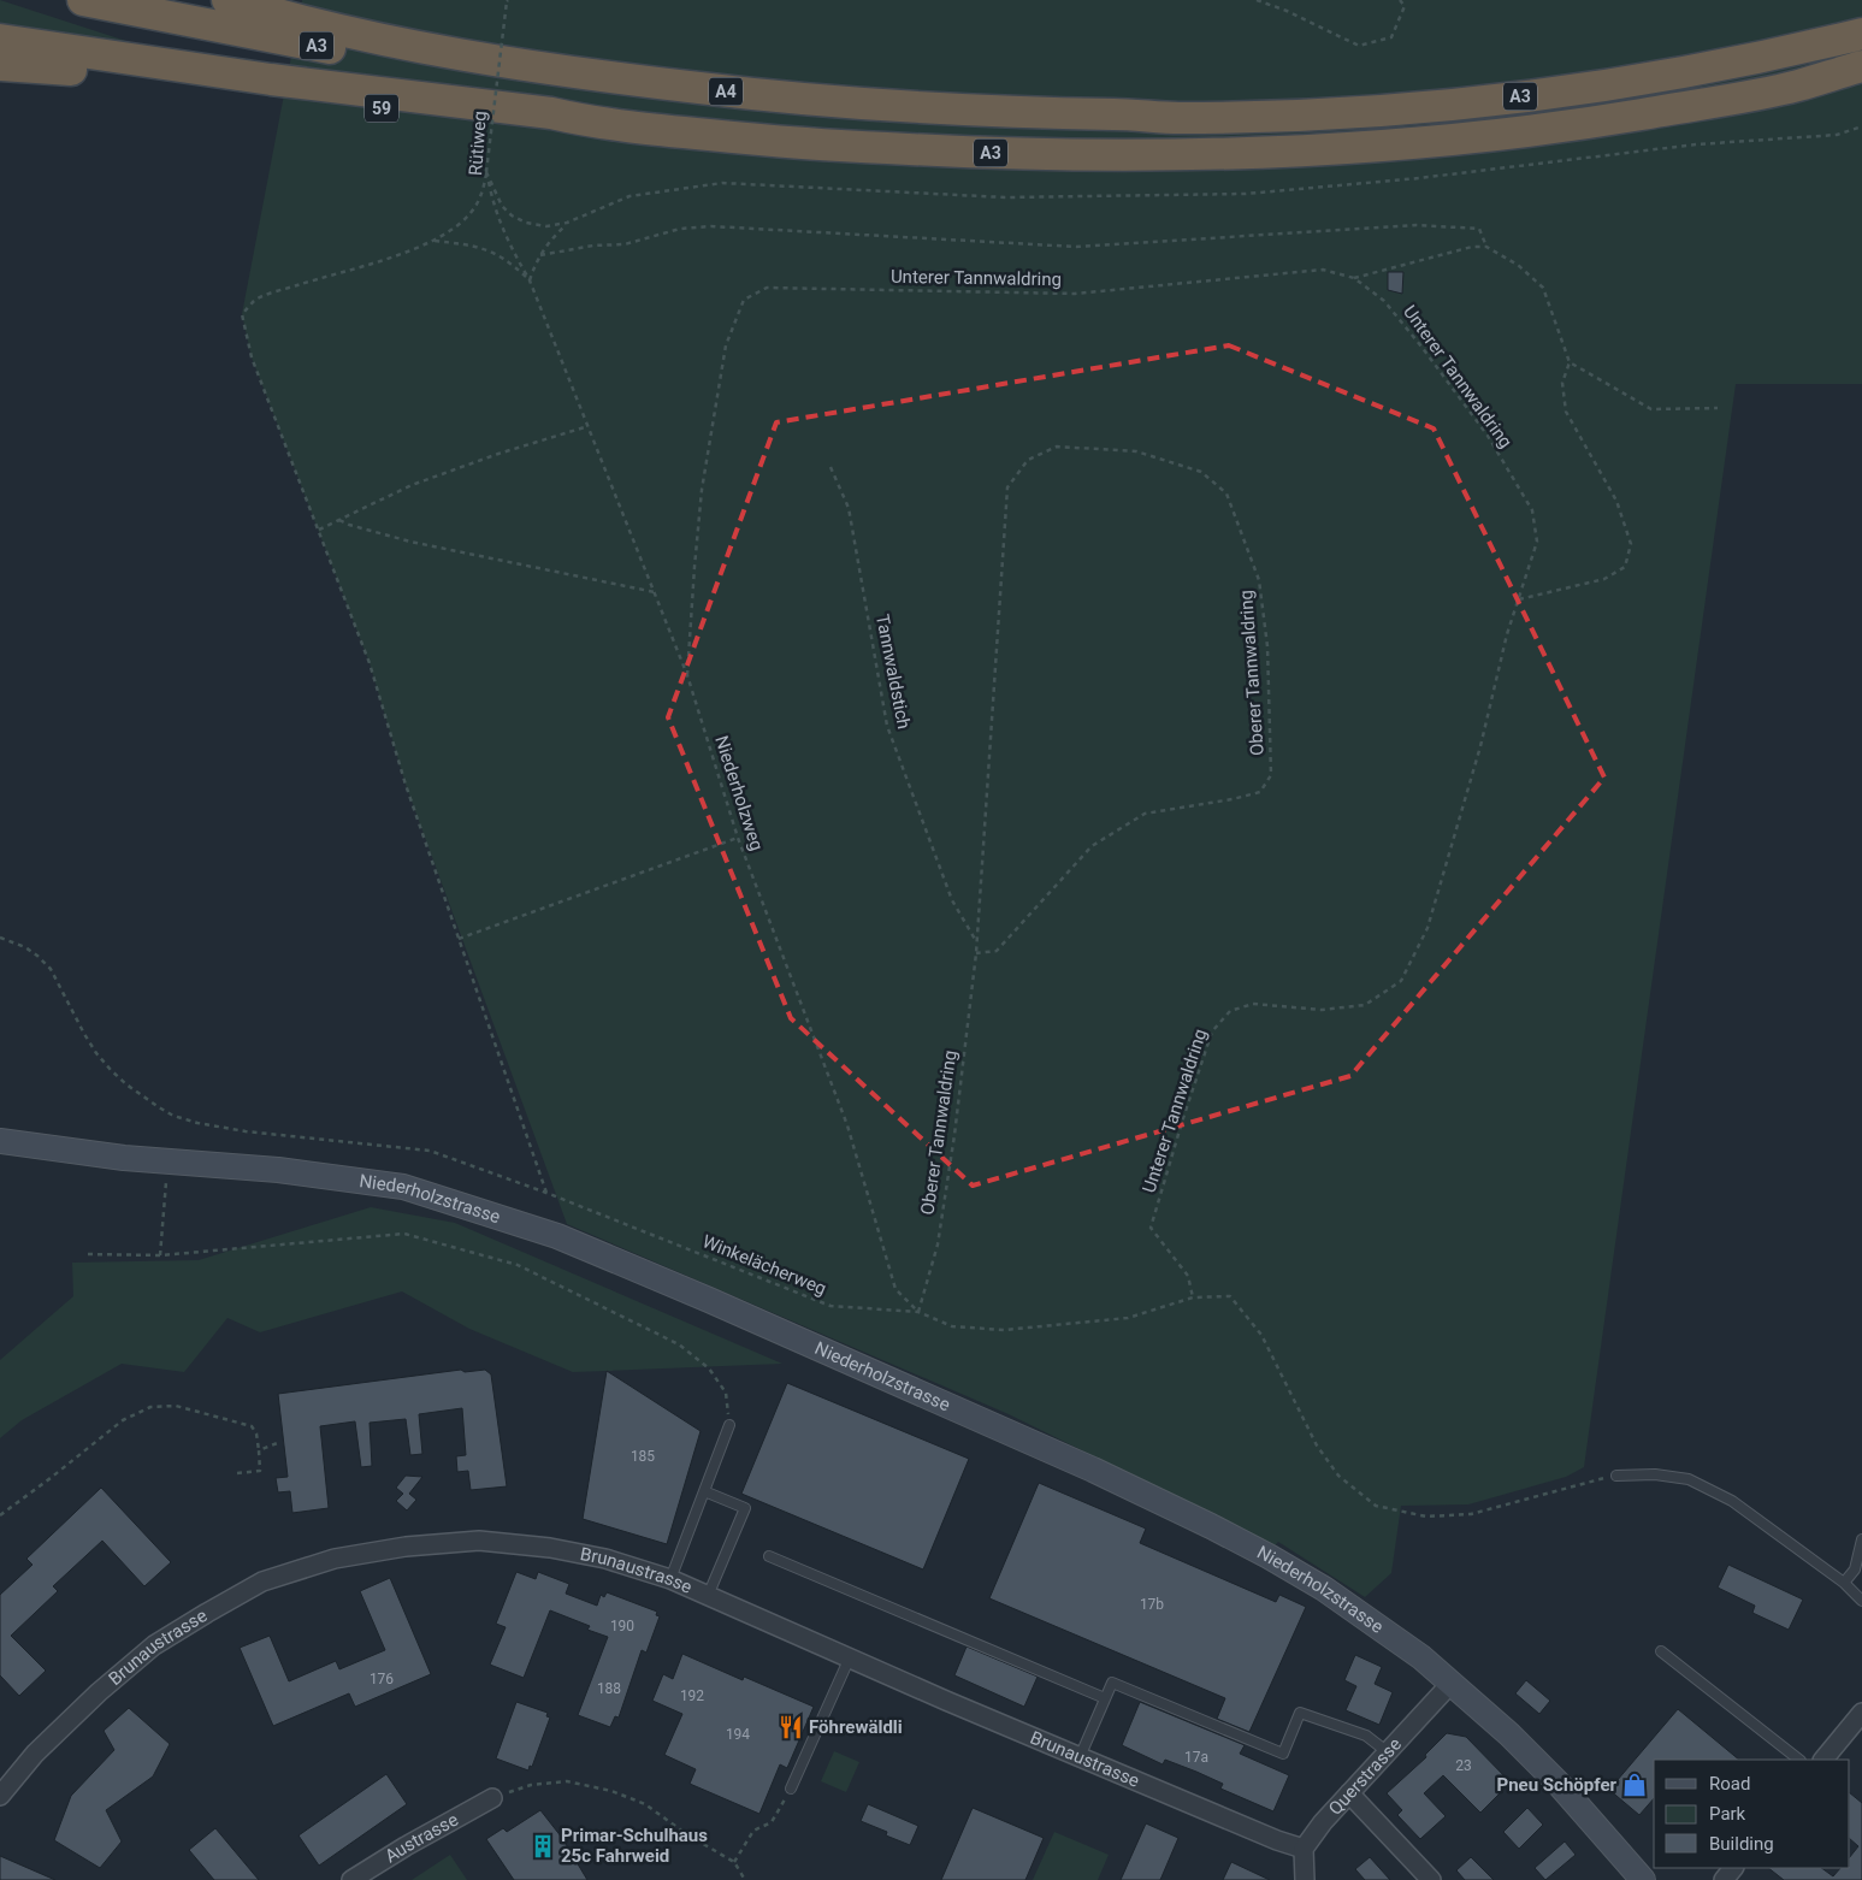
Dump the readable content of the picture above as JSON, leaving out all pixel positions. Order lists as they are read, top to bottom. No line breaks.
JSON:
{"streets":{"highway":["A3","A4","59"],"main road":["Niederholzstrasse"],"street":["Brunaustrasse","Querstrasse","Austrasse"],"path":["Rütiweg","Unterer Tannwaldring","Tannwaldstich","Oberer Tannwaldring","Niederholzweg","Winkelächerweg"]},"crossings":[["A3","A4"],["A3","59"],["Rütiweg","Niederholzweg"],["Unterer Tannwaldring","Niederholzweg"],["Unterer Tannwaldring","Winkelächerweg"],["Tannwaldstich","Oberer Tannwaldring"],["Oberer Tannwaldring","Niederholzweg"],["Oberer Tannwaldring","Winkelächerweg"],["Niederholzweg","Winkelächerweg"],["Niederholzstrasse","Querstrasse"],["Brunaustrasse","Querstrasse"]],"places":{"restaurant":["Föhrewäldli"],"shop":["Pneu Schöpfer"],"building":["Primar-Schulhaus 25c Fahrweid"]},"house_numbers":["185","17b","190","176","188","192","194","17a","23"],"legend":["Road","Park","Building"]}
